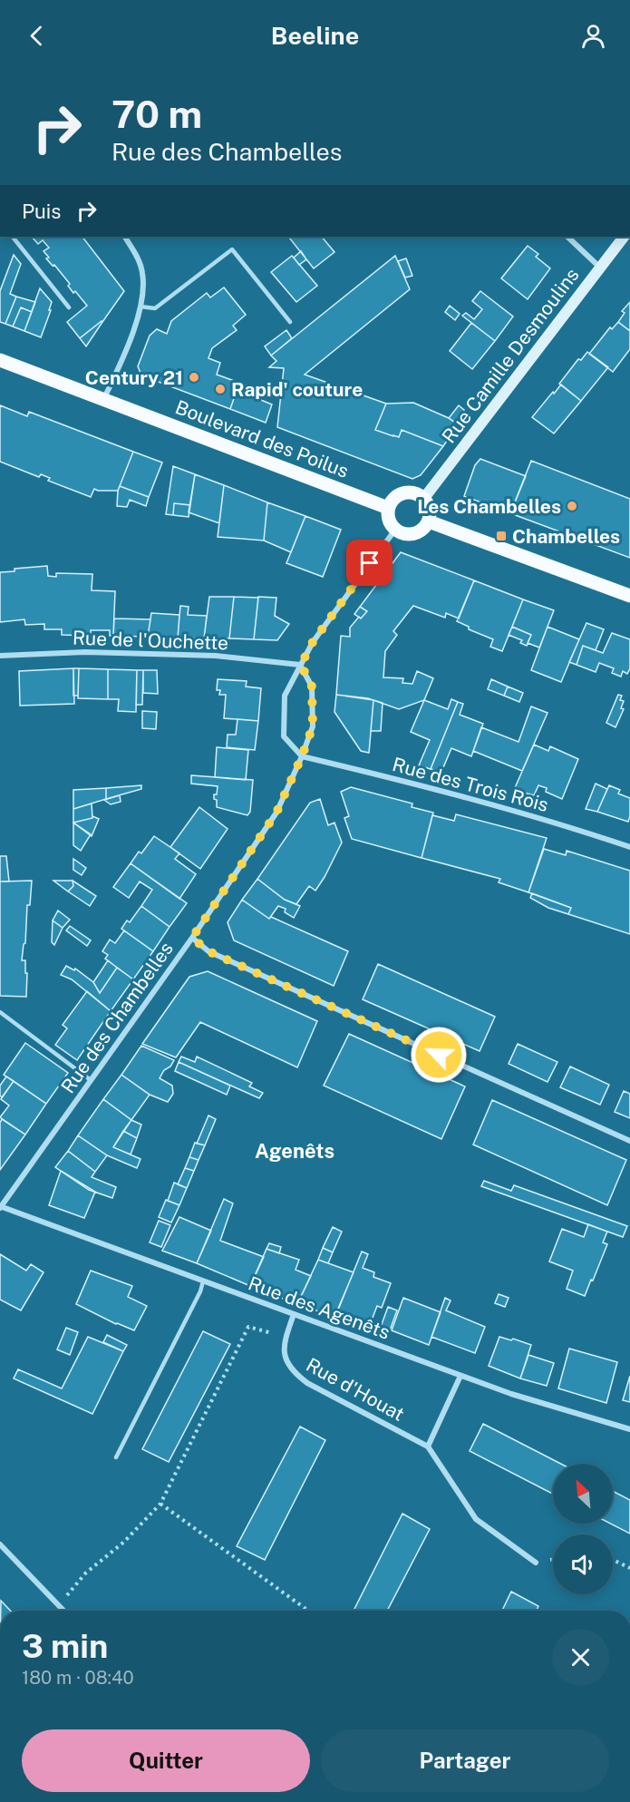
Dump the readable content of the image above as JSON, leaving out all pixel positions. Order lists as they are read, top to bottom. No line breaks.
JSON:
{"streets":{"main road":["Boulevard des Poilus"],"street":["Rue Camille Desmoulins","Rue de l'Ouchette","Rue des Trois Rois","Rue des Chambelles","Rue des Agenêts","Rue d'Houat"]},"crossings":[["Rue Camille Desmoulins","Boulevard des Poilus"],["Rue de l'Ouchette","Rue des Chambelles"],["Rue des Trois Rois","Rue des Chambelles"],["Rue des Chambelles","Rue des Agenêts"],["Rue des Agenêts","Rue d'Houat"]],"districts":["Agenêts"],"places":{"other":["Century 21","Rapid' couture","Les Chambelles"],"transit":["Chambelles"]},"north":"top left","page":{"header":"Beeline","turn":["70 m","Rue des Chambelles"],"then":"Puis","heading":["3 min","180 m · 08:40"],"buttons":["Quitter","Partager"]}}
